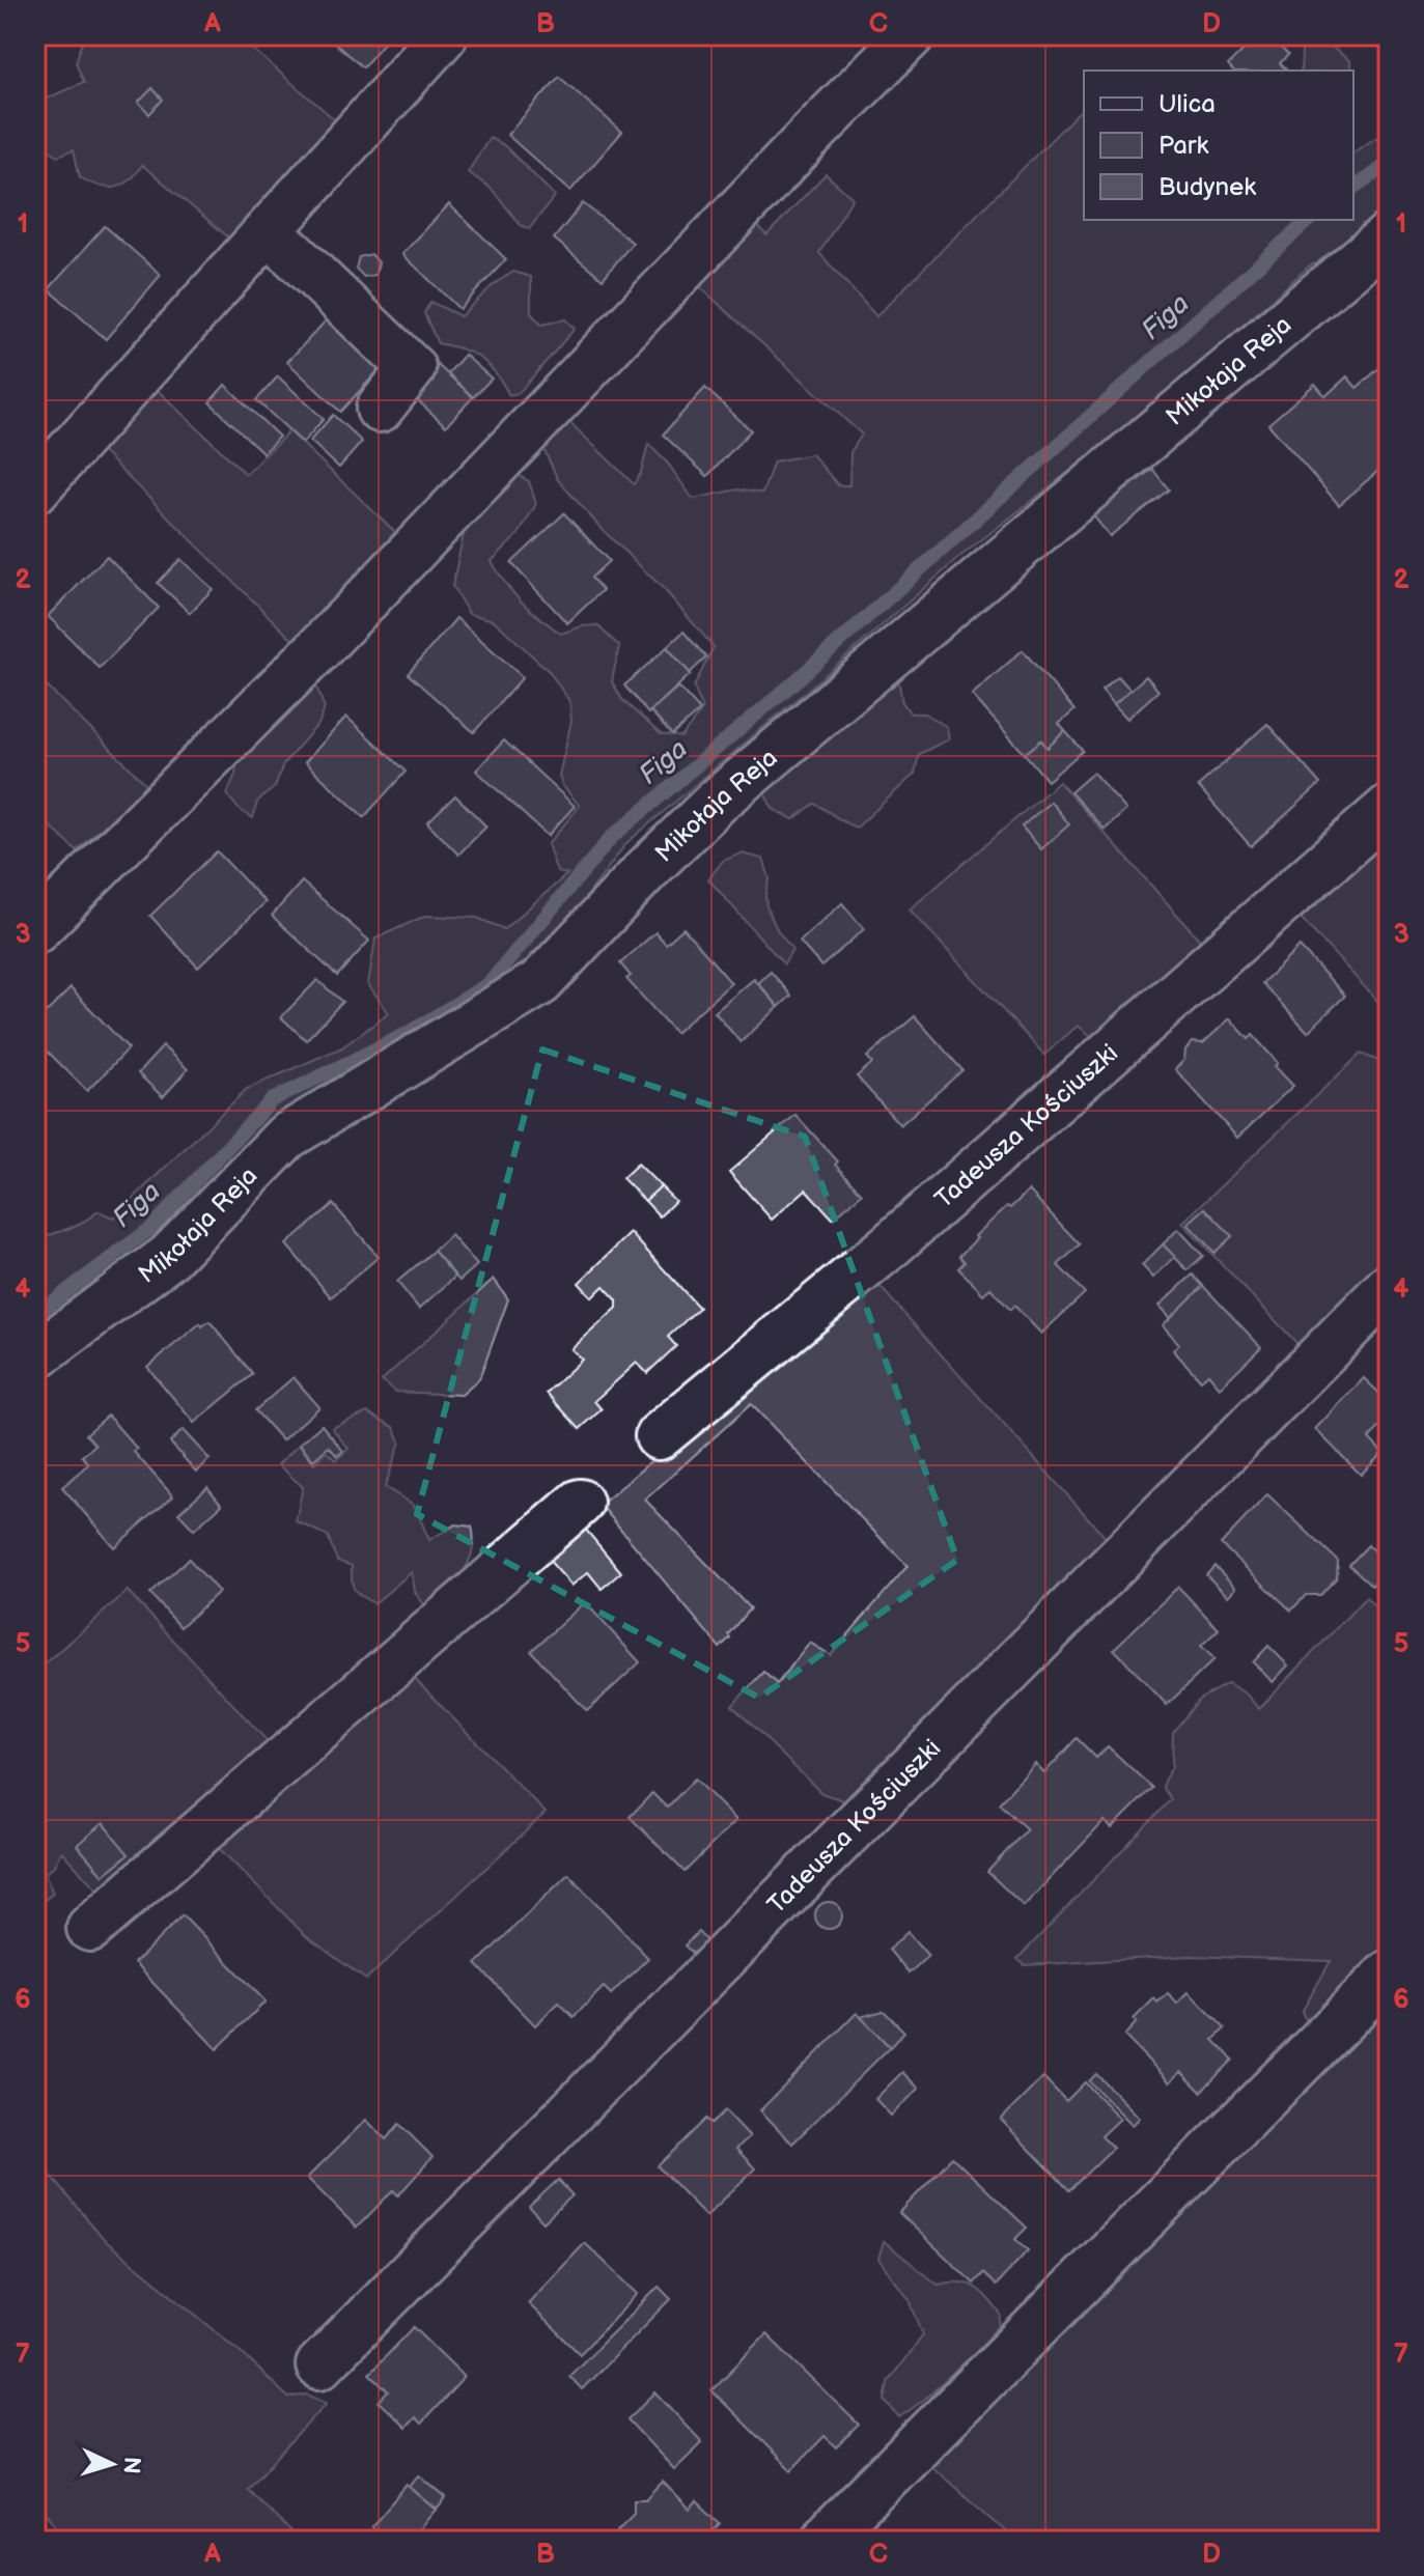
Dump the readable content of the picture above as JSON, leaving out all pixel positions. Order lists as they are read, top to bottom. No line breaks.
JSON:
{"streets":{"street":["Mikołaja Reja","Tadeusza Kościuszki"]},"water":["Figa"],"legend":["Ulica","Park","Budynek"],"north":"right","grid":{"columns":["A","B","C","D"],"rows":["1","2","3","4","5","6","7"]}}
